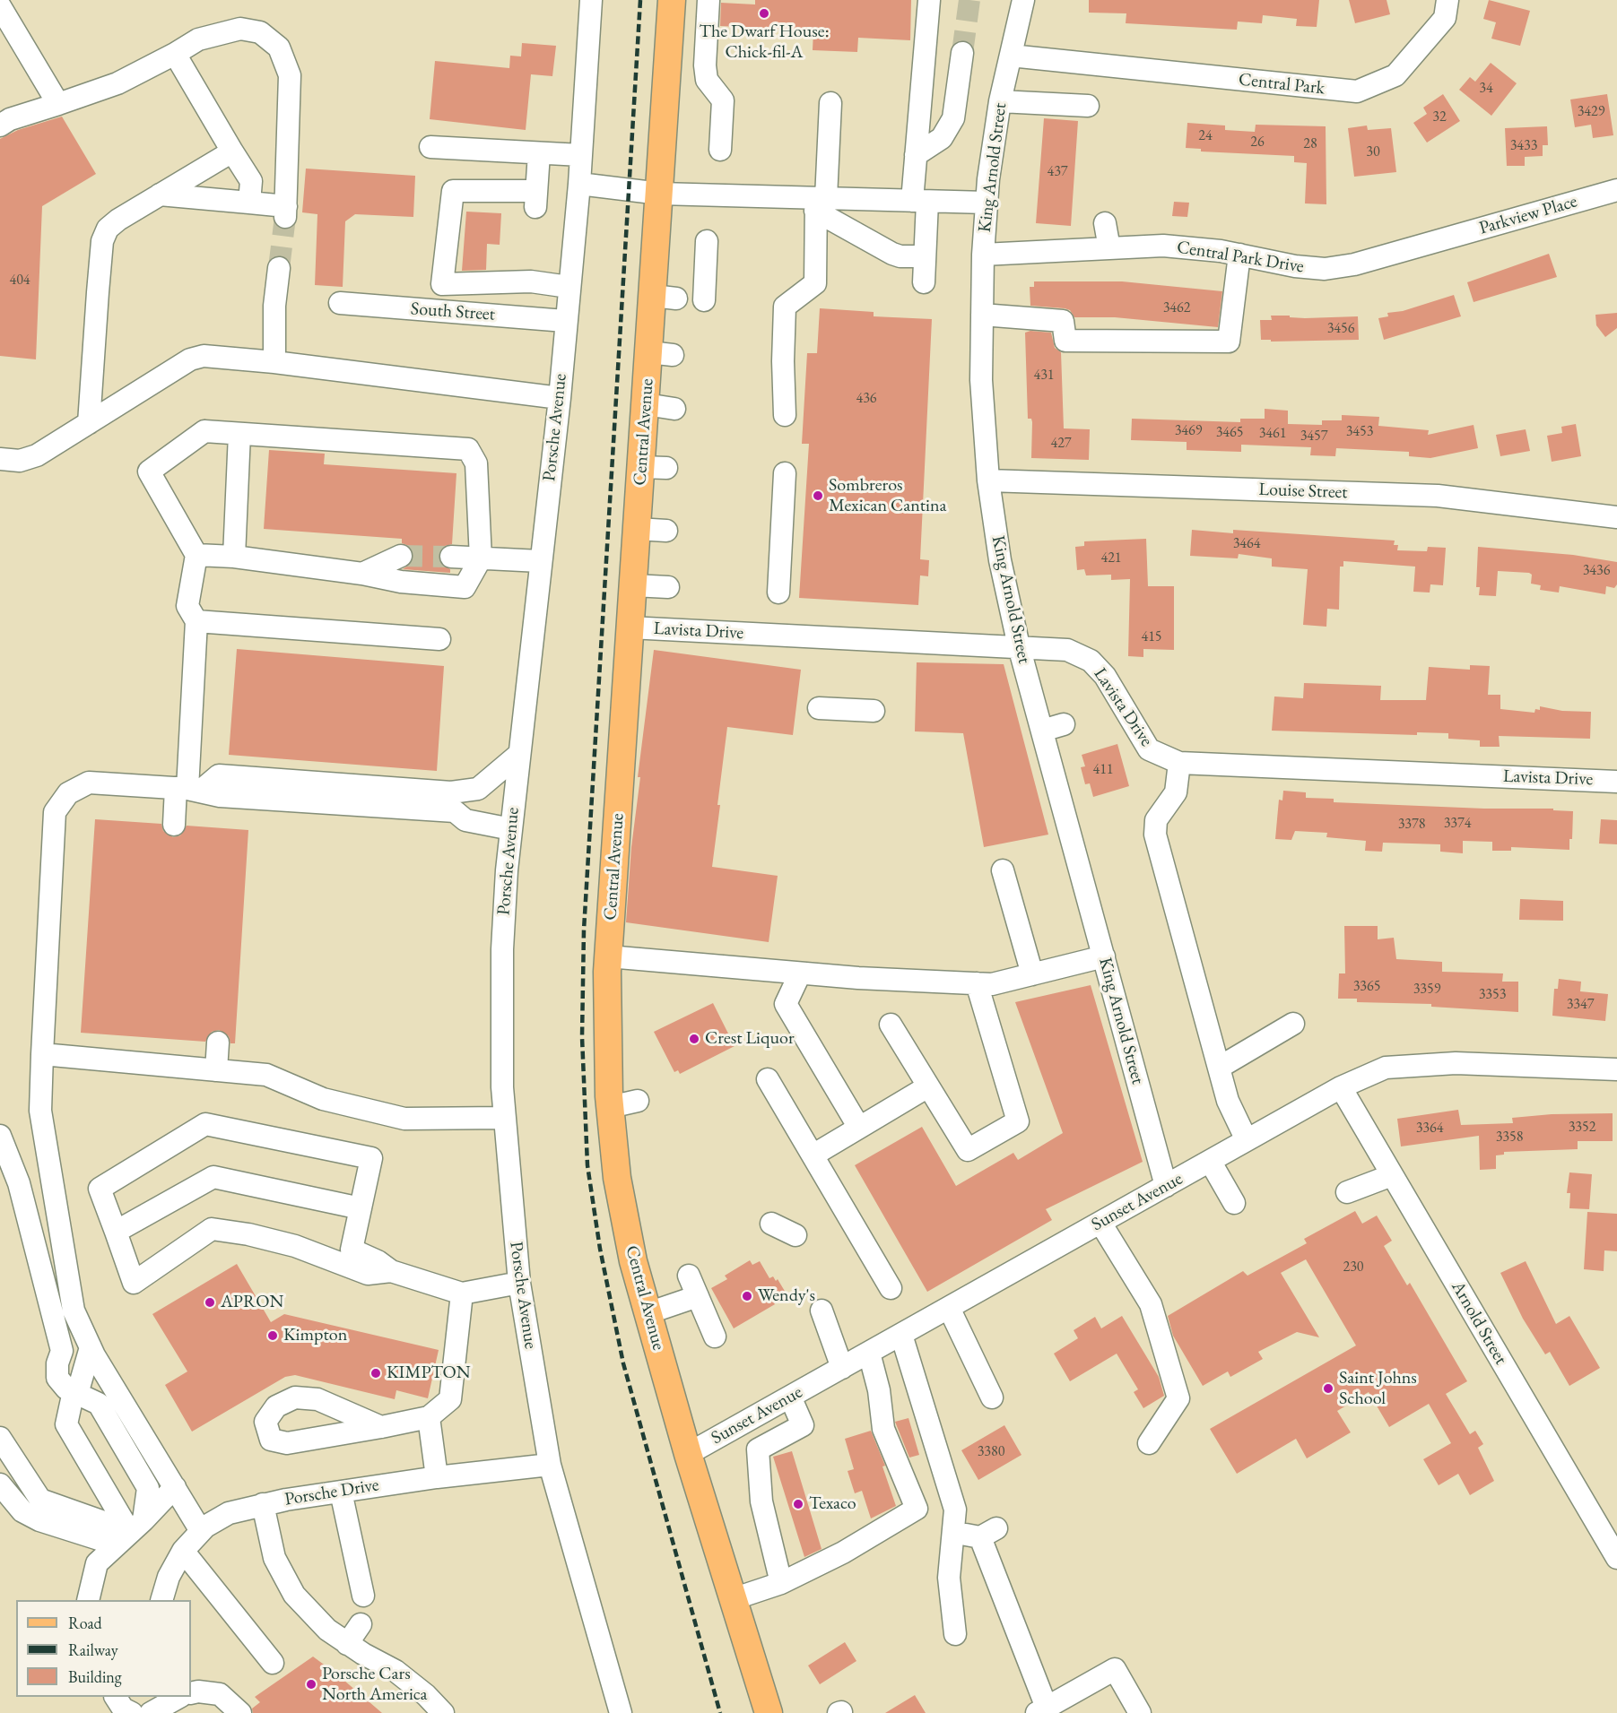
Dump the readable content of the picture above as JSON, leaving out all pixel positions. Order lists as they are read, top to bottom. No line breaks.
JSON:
{"streets":{"main road":["Central Avenue"],"street":["Central Park","King Arnold Street","Parkview Place","Central Park Drive","South Street","Porsche Avenue","Louise Street","Lavista Drive","Sunset Avenue","Arnold Street","Porsche Drive"]},"crossings":[["Central Park","King Arnold Street"],["King Arnold Street","Central Park Drive"],["King Arnold Street","Louise Street"],["King Arnold Street","Lavista Drive"],["King Arnold Street","Sunset Avenue"],["Parkview Place","Central Park Drive"],["South Street","Porsche Avenue"],["Porsche Avenue","Porsche Drive"],["Central Avenue","Lavista Drive"],["Central Avenue","Sunset Avenue"],["Sunset Avenue","Arnold Street"]],"places":["The Dwarf House: Chick-fil-A","Sombreros Mexican Cantina","Crest Liquor","Wendy's","APRON","Kimpton","KIMPTON","Saint Johns School","Texaco","Porsche Cars North America"],"house_numbers":["34","3429","32","24","26","28","3433","30","437","404","3462","3456","431","436","3469","3453","3465","3461","3457","427","3464","421","3436","415","411","3374","3378","3365","3359","3353","3347","3352","3364","3358","230","3380"],"legend":["Road","Railway","Building"]}
